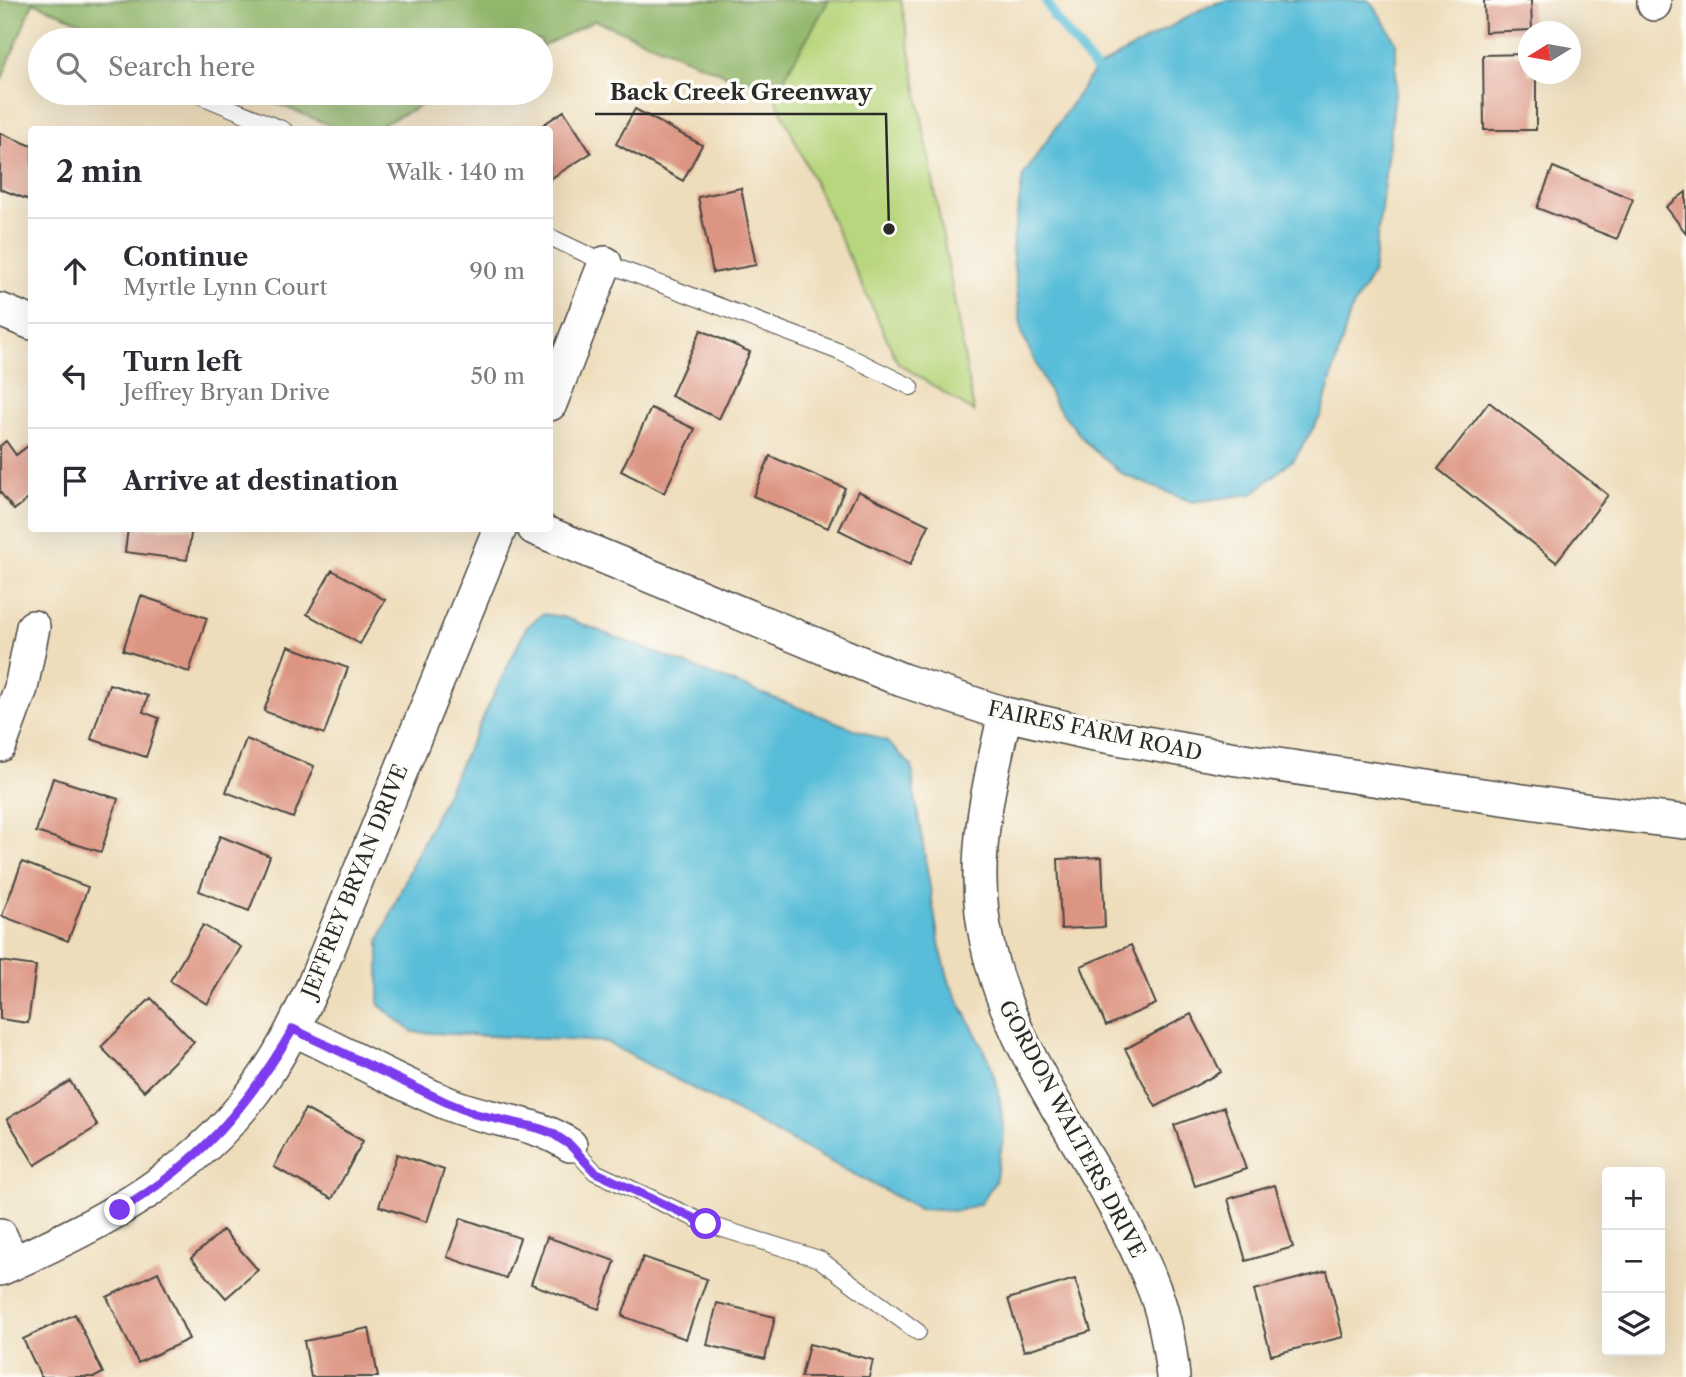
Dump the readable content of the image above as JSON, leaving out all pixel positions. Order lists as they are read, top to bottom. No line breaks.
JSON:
{"streets":{"street":["FAIRES FARM ROAD","JEFFREY BRYAN DRIVE","GORDON WALTERS DRIVE"]},"crossings":[["FAIRES FARM ROAD","GORDON WALTERS DRIVE"]],"places":["Back Creek Greenway"],"north":"left","page":{"search":"Search here","heading":["2 min","Walk · 140 m"],"list":[["Continue","Myrtle Lynn Court","90 m"],["Turn left","Jeffrey Bryan Drive","50 m"],"Arrive at destination"],"map_buttons":["+","−"]}}
